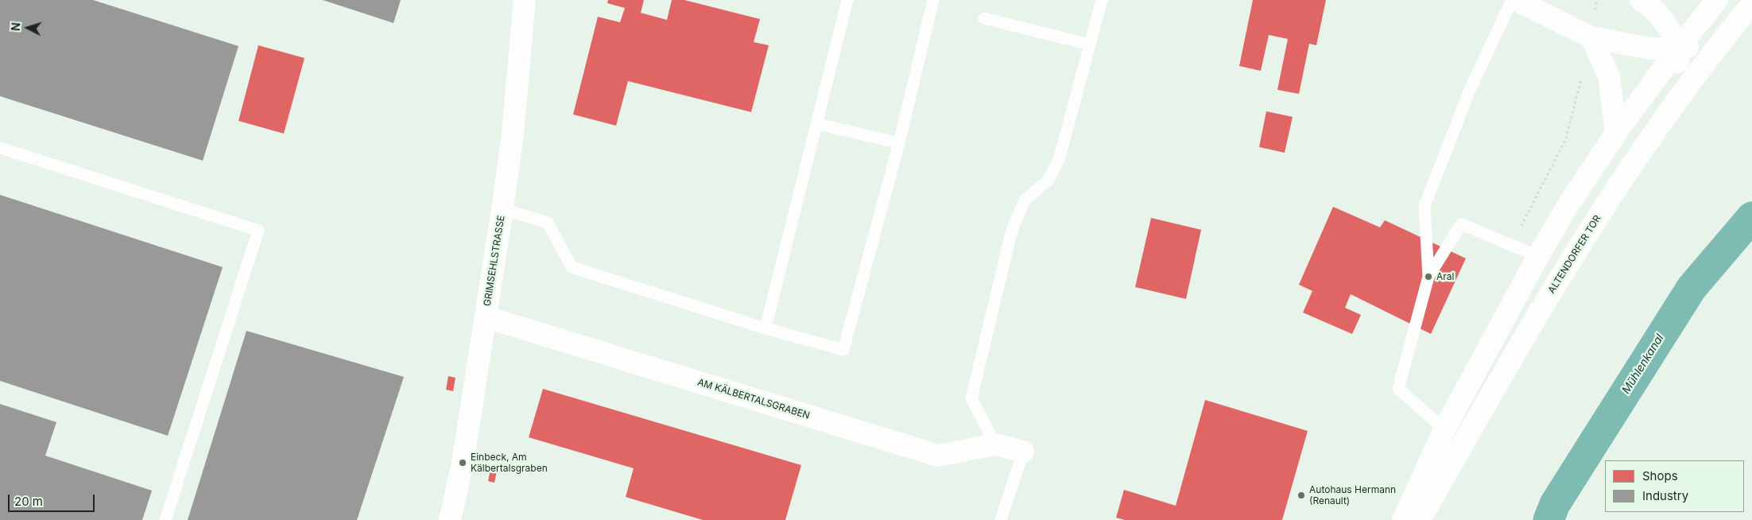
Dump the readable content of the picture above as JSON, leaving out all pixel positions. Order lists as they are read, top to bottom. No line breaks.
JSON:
{"streets":{"main road":["ALTENDORFER TOR","GRIMSEHLSTRASSE","AM KÄLBERTALSGRABEN"]},"crossings":[["GRIMSEHLSTRASSE","AM KÄLBERTALSGRABEN"]],"water":["Mühlenkanal"],"places":["Aral","Einbeck, Am Kälbertalsgraben","Autohaus Hermann (Renault)"],"legend":["Shops","Industry"],"scale_bar":"20 m","north":"left"}
